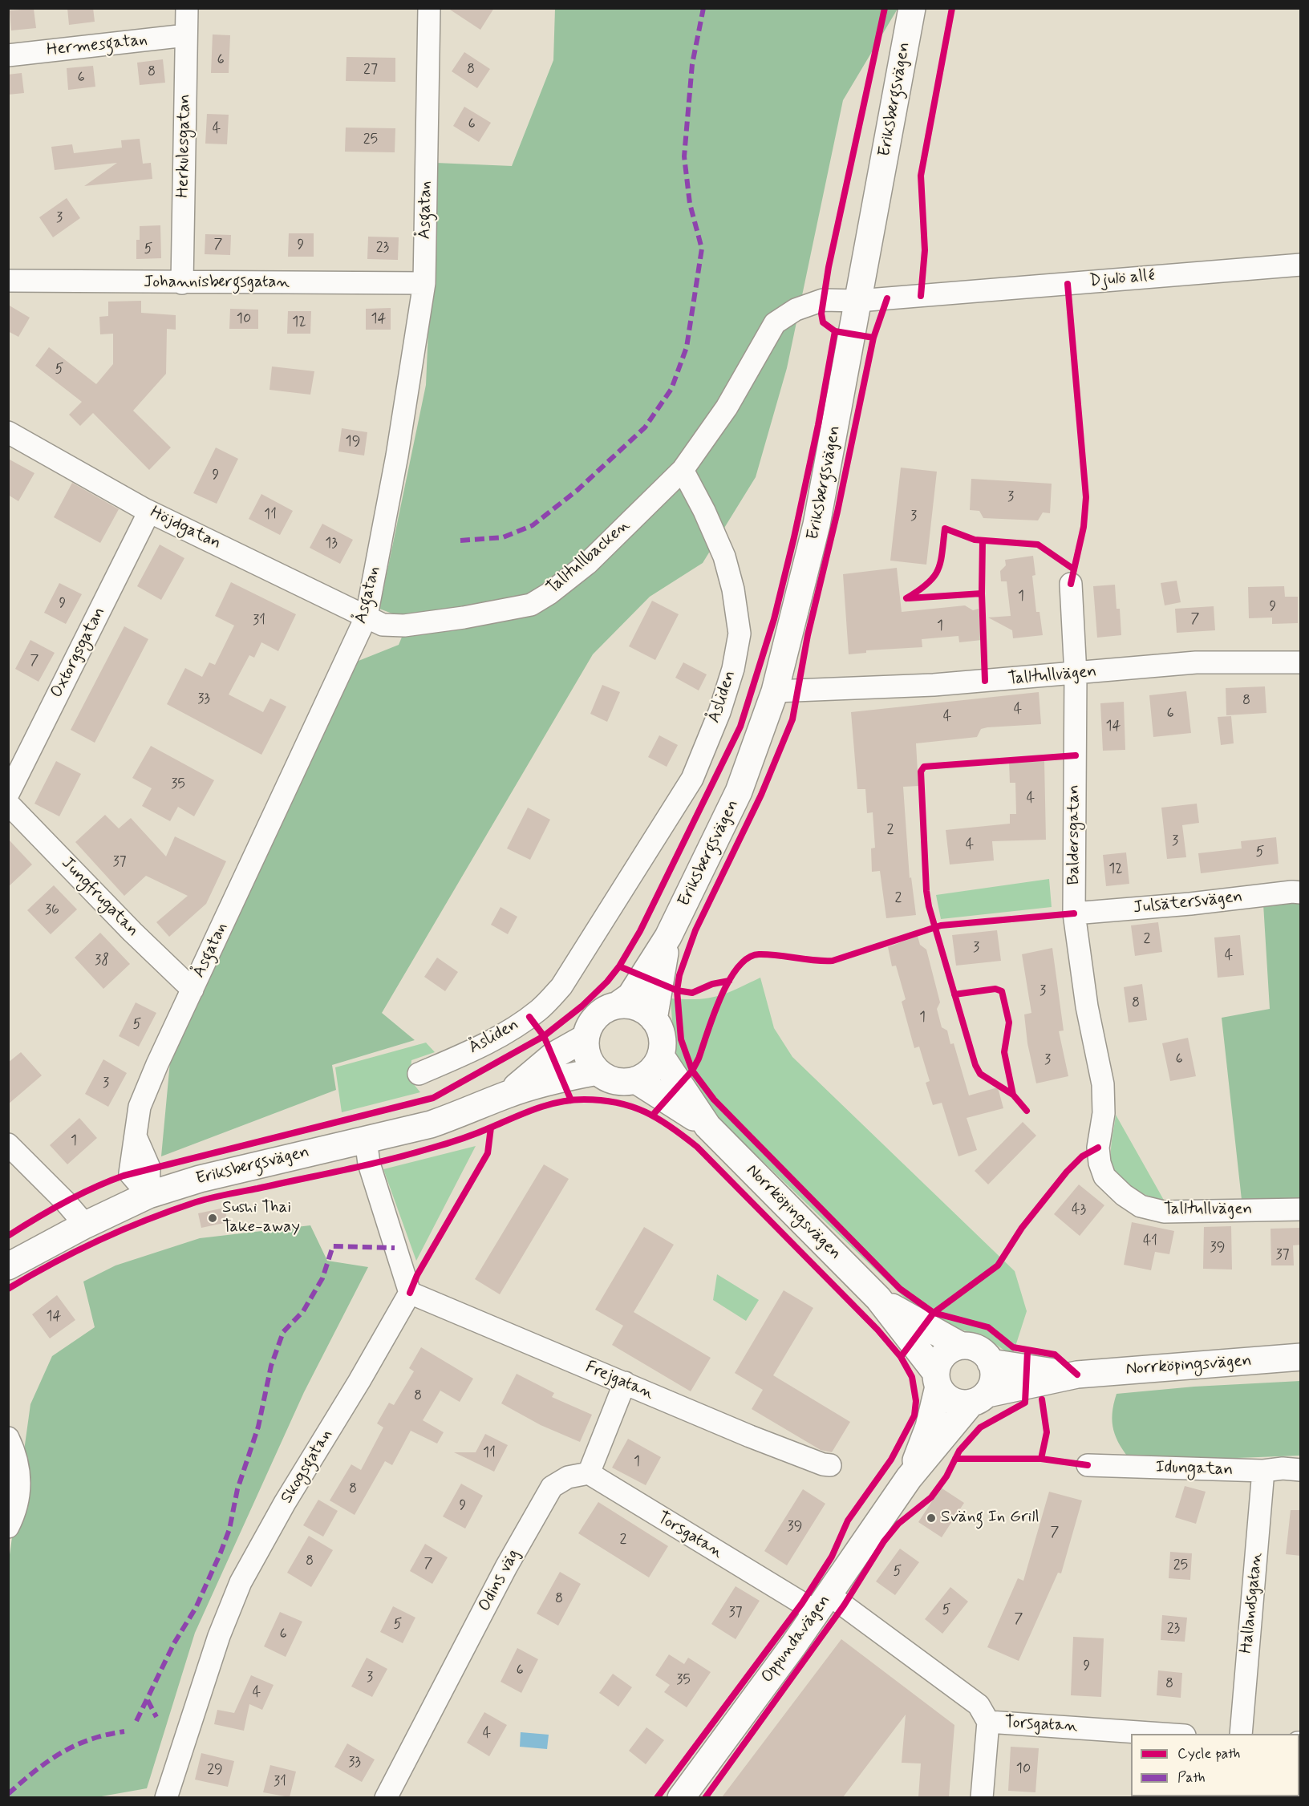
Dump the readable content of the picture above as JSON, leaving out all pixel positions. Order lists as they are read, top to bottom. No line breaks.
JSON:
{"streets":{"main road":["Eriksbergsvägen","Norrköpingsvägen","Oppundavägen"],"street":["Hermesgatan","Herkulesgatan","Åsgatan","Djulö allé","Johannisbergsgatan","Höjdgatan","Talltullbacken","Oxtorgsgatan","Talltullvägen","Åsliden","Baldersgatan","Jungfrugatan","Julsätersvägen","Frejgatan","Skogsgatan","Idungatan","Torsgatan","Odins väg","Hallandsgatan"]},"crossings":[["Hermesgatan","Herkulesgatan"],["Eriksbergsvägen","Åsgatan"],["Eriksbergsvägen","Djulö allé"],["Eriksbergsvägen","Talltullvägen"],["Eriksbergsvägen","Norrköpingsvägen"],["Herkulesgatan","Johannisbergsgatan"],["Åsgatan","Johannisbergsgatan"],["Åsgatan","Höjdgatan"],["Åsgatan","Talltullbacken"],["Åsgatan","Jungfrugatan"],["Höjdgatan","Talltullbacken"],["Höjdgatan","Oxtorgsgatan"],["Talltullbacken","Åsliden"],["Talltullvägen","Baldersgatan"],["Baldersgatan","Julsätersvägen"],["Norrköpingsvägen","Oppundavägen"],["Frejgatan","Skogsgatan"],["Idungatan","Hallandsgatan"],["Torsgatan","Odins väg"],["Torsgatan","Oppundavägen"]],"places":["Sushi Thai Take-away","Sväng In Grill"],"house_numbers":["6","27","8","8","6","6","4","25","3","7","9","23","5","10","14","12","5","19","9","3","11","3","13","1","9","9","7","31","1","7","33","8","4","6","4","14","35","4","2","3","4","5","37","12","2","36","2","3","4","38","3","8","1","5","6","3","3","1","43","41","39","37","14","8","11","1","8","9","39","7","2","8","7","25","5","8","5","37","7","5","23","6","9","6","3","35","8","4","4","33","10","29","31"],"legend":["Cycle path","Path"]}
